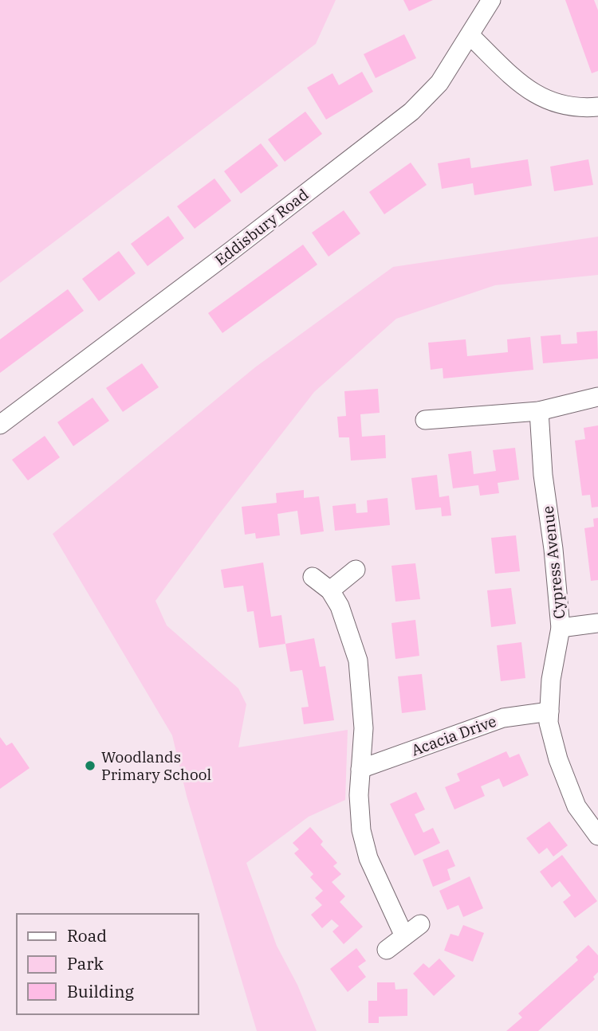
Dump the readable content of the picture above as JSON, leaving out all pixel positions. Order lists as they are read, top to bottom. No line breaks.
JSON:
{"streets":{"street":["Eddisbury Road","Cypress Avenue","Acacia Drive"]},"crossings":[["Cypress Avenue","Acacia Drive"]],"places":["Woodlands Primary School"],"legend":["Road","Park","Building"]}
